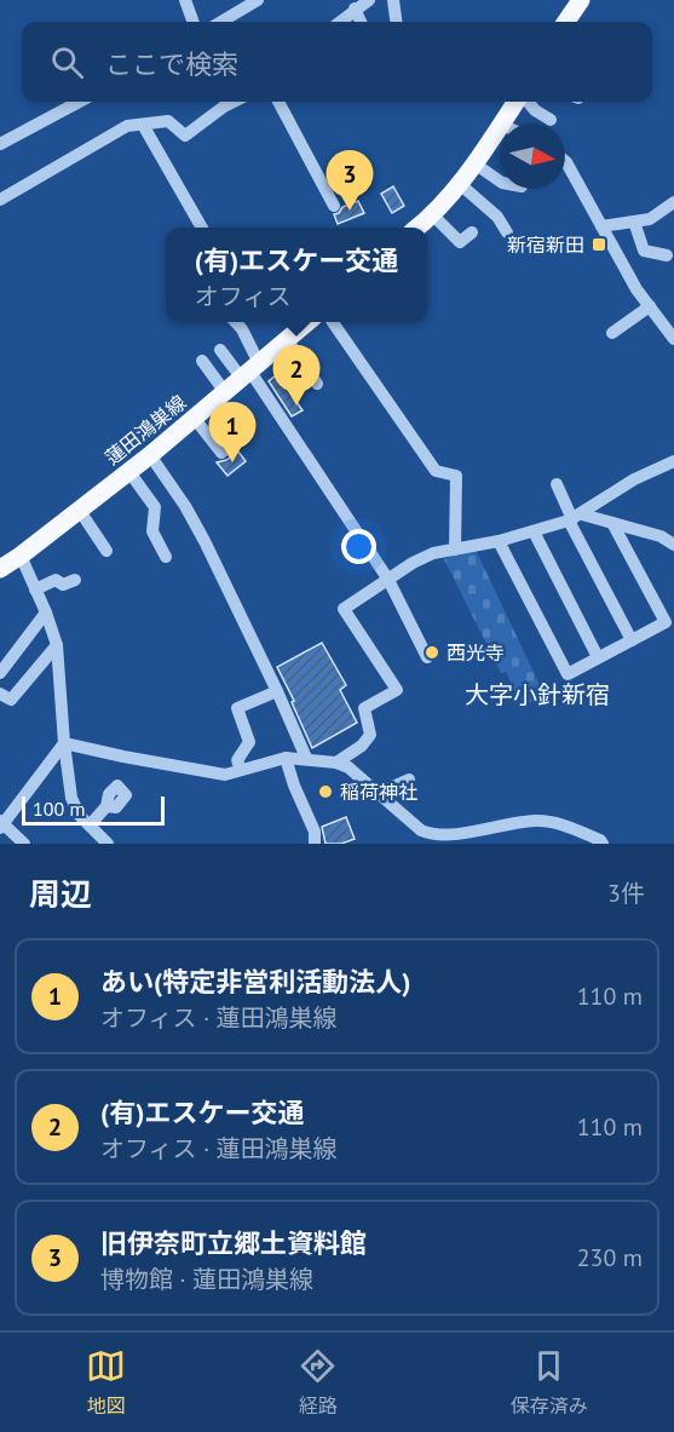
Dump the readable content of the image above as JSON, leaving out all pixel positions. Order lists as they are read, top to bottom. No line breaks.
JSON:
{"streets":{"main road":["蓮田鴻巣線"]},"districts":["大字小針新宿"],"places":{"transit":["新宿新田"],"other":["西光寺","稲荷神社"]},"scale_bar":"100 m","north":"right","page":{"search":"ここで検索","pins":["3","2","1"],"popup":["(有)エスケー交通","オフィス"],"scale":"100 m","heading":["周辺","3件"],"list":[{"mark":"1","name":"あい(特定非営利活動法人)","note":"オフィス · 蓮田鴻巣線","value":"110 m"},{"mark":"2","name":"(有)エスケー交通","note":"オフィス · 蓮田鴻巣線","value":"110 m"},{"mark":"3","name":"旧伊奈町立郷土資料館","note":"博物館 · 蓮田鴻巣線","value":"230 m"}],"nav":["地図","経路","保存済み"]}}
